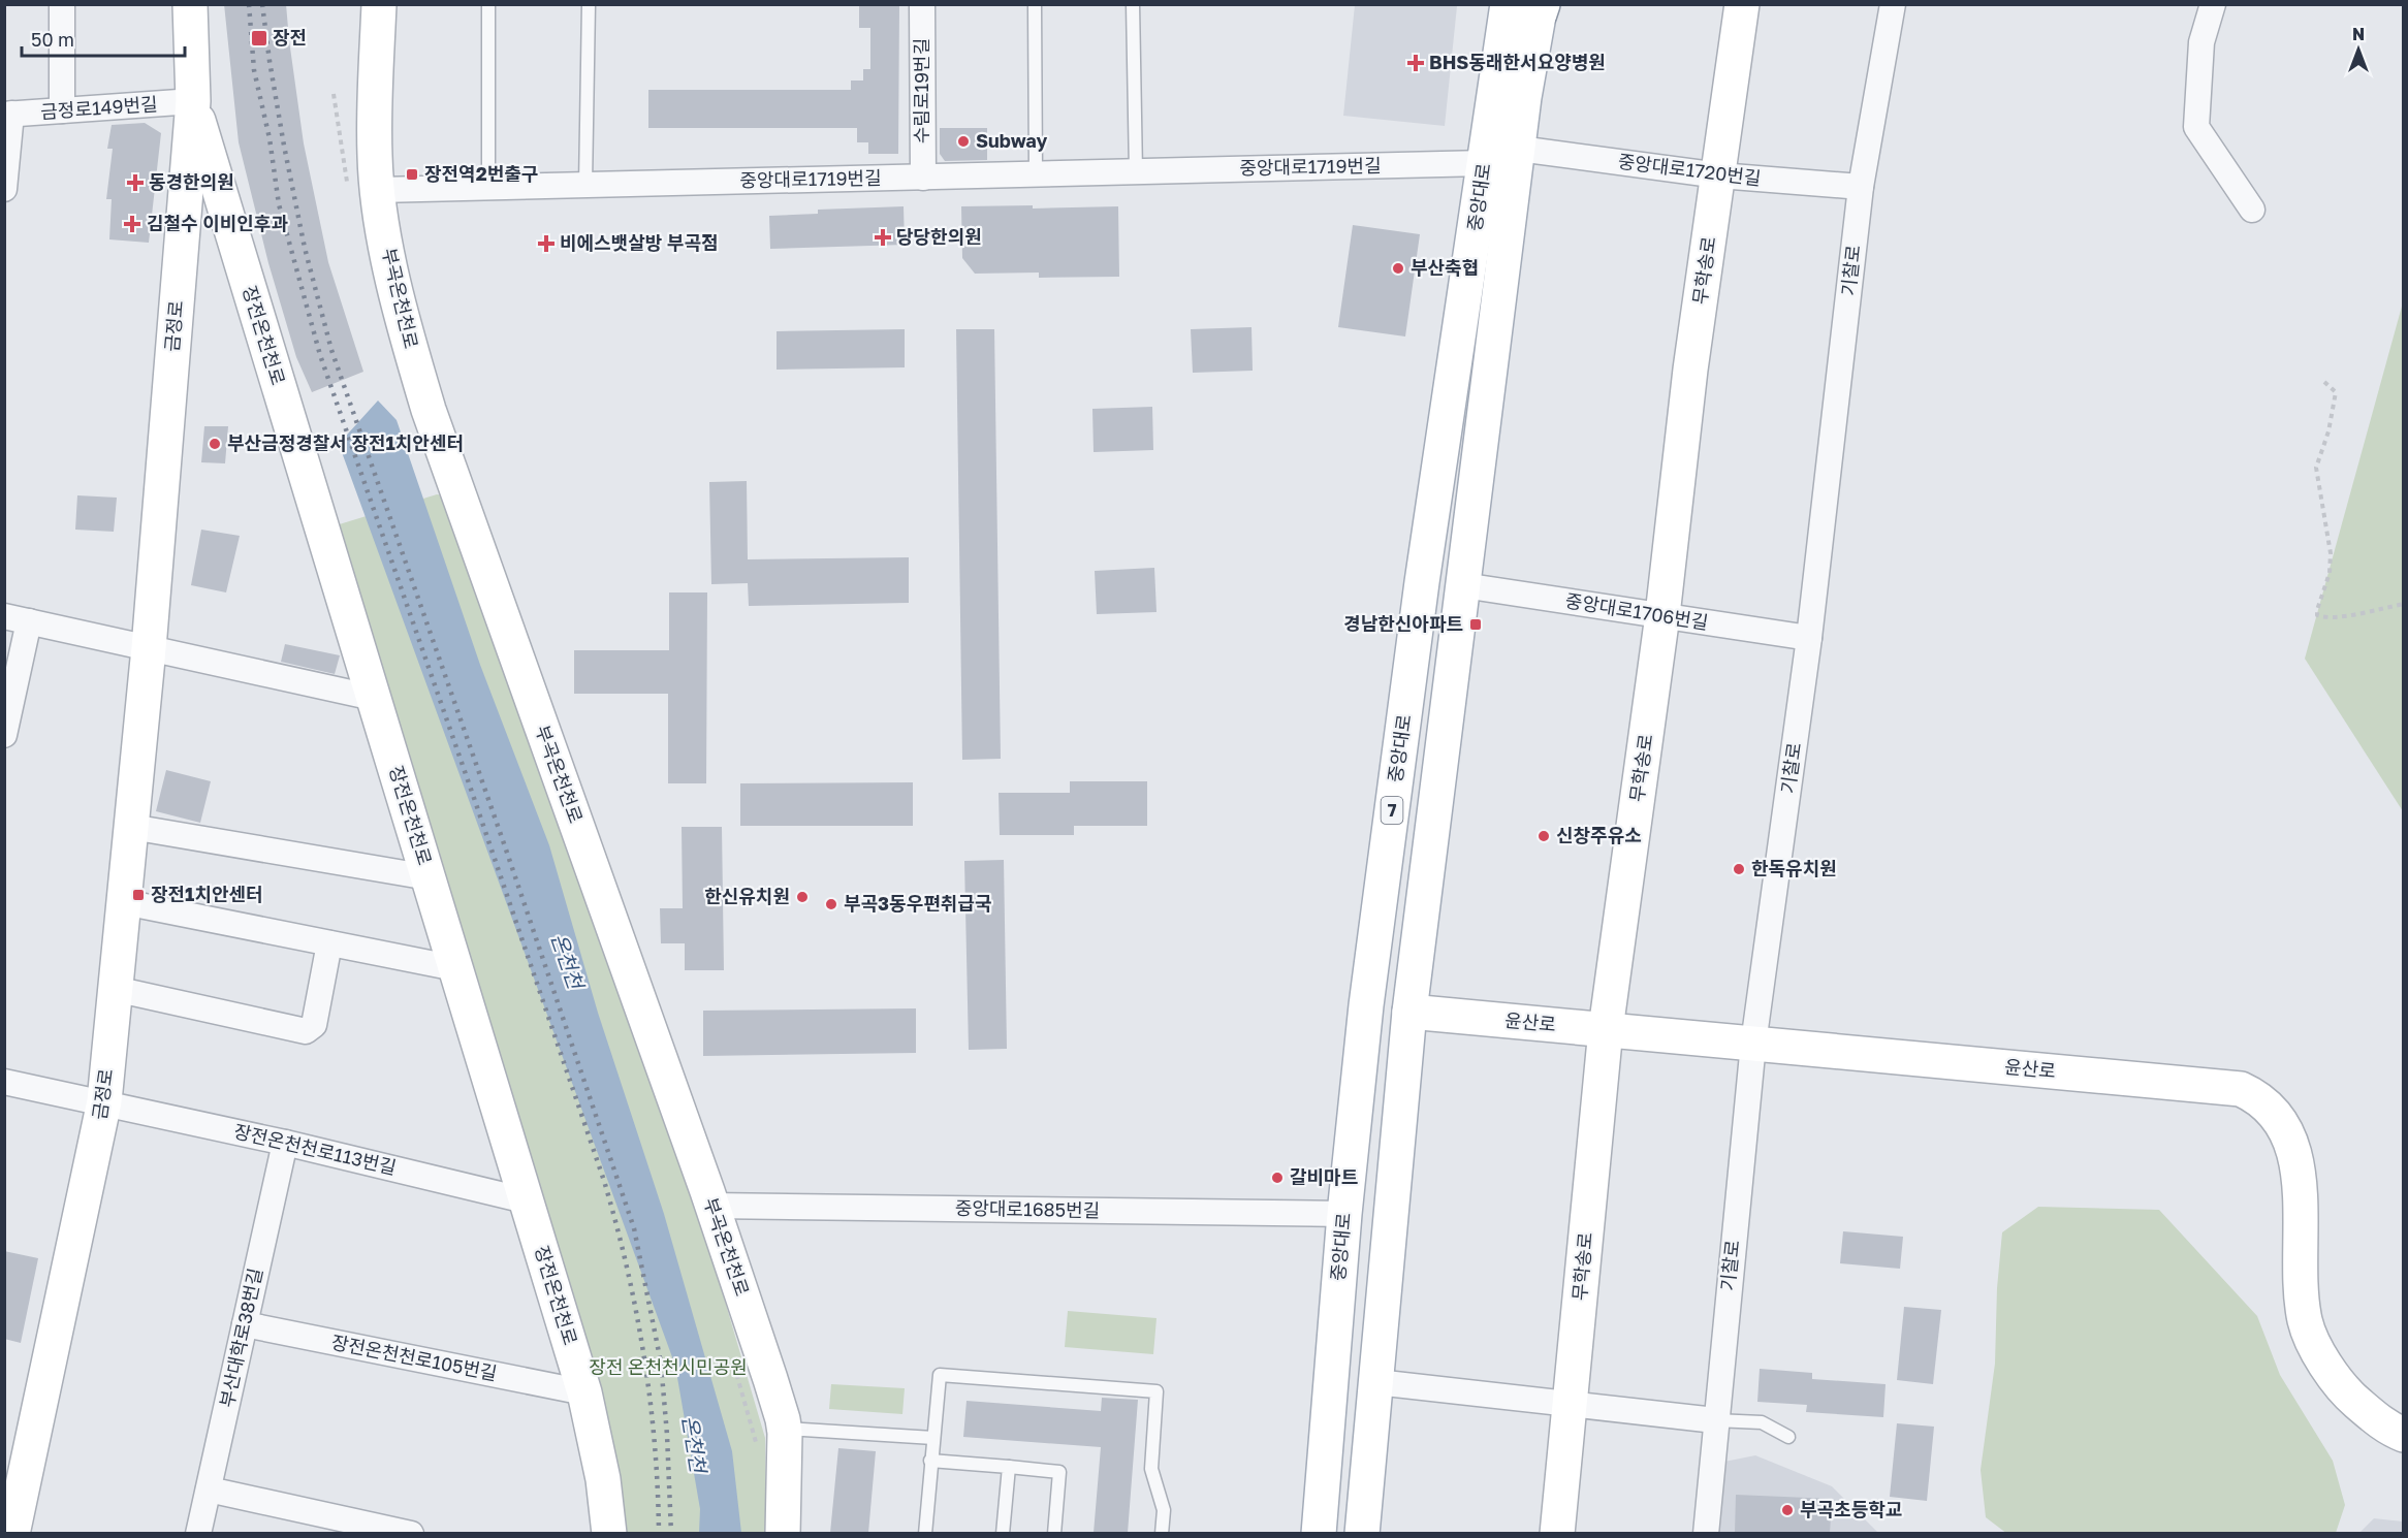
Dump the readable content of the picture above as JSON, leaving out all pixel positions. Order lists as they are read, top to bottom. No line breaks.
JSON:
{"streets":{"main road":["중앙대로","무학송로","부곡온천천로","금정로","장전온천천로","7","윤산로"],"street":["수림로19번길","금정로149번길","중앙대로1719번길","중앙대로1720번길","기찰로","중앙대로1706번길","장전온천천로113번길","중앙대로1685번길","부산대학로38번길","장전온천천로105번길"]},"crossings":[["수림로19번길","중앙대로1719번길"],["금정로149번길","금정로"],["금정로149번길","장전온천천로"],["중앙대로1719번길","중앙대로"],["중앙대로1719번길","부곡온천천로"],["중앙대로1720번길","중앙대로"],["중앙대로1720번길","무학송로"],["중앙대로1720번길","기찰로"],["중앙대로","중앙대로1706번길"],["중앙대로","윤산로"],["중앙대로","중앙대로1685번길"],["무학송로","중앙대로1706번길"],["무학송로","윤산로"],["기찰로","중앙대로1706번길"],["기찰로","윤산로"],["부곡온천천로","중앙대로1685번길"],["금정로","장전온천천로"],["금정로","장전온천천로113번길"],["장전온천천로","장전온천천로113번길"],["장전온천천로","장전온천천로105번길"],["장전온천천로113번길","부산대학로38번길"],["부산대학로38번길","장전온천천로105번길"]],"water":["온천천"],"parks":["장전 온천천시민공원"],"places":{"transit":["장전","장전역2번출구","경남한신아파트","장전1치안센터"],"health":["BHS동래한서요양병원","동경한의원","김철수 이비인후과","당당한의원","비에스뱃살방 부곡점"],"other":["Subway","부산축협","부산금정경찰서 장전1치안센터","신창주유소","한독유치원","한신유치원","부곡3동우편취급국","갈비마트","부곡초등학교"]},"scale_bar":"50 m","north":"top"}
